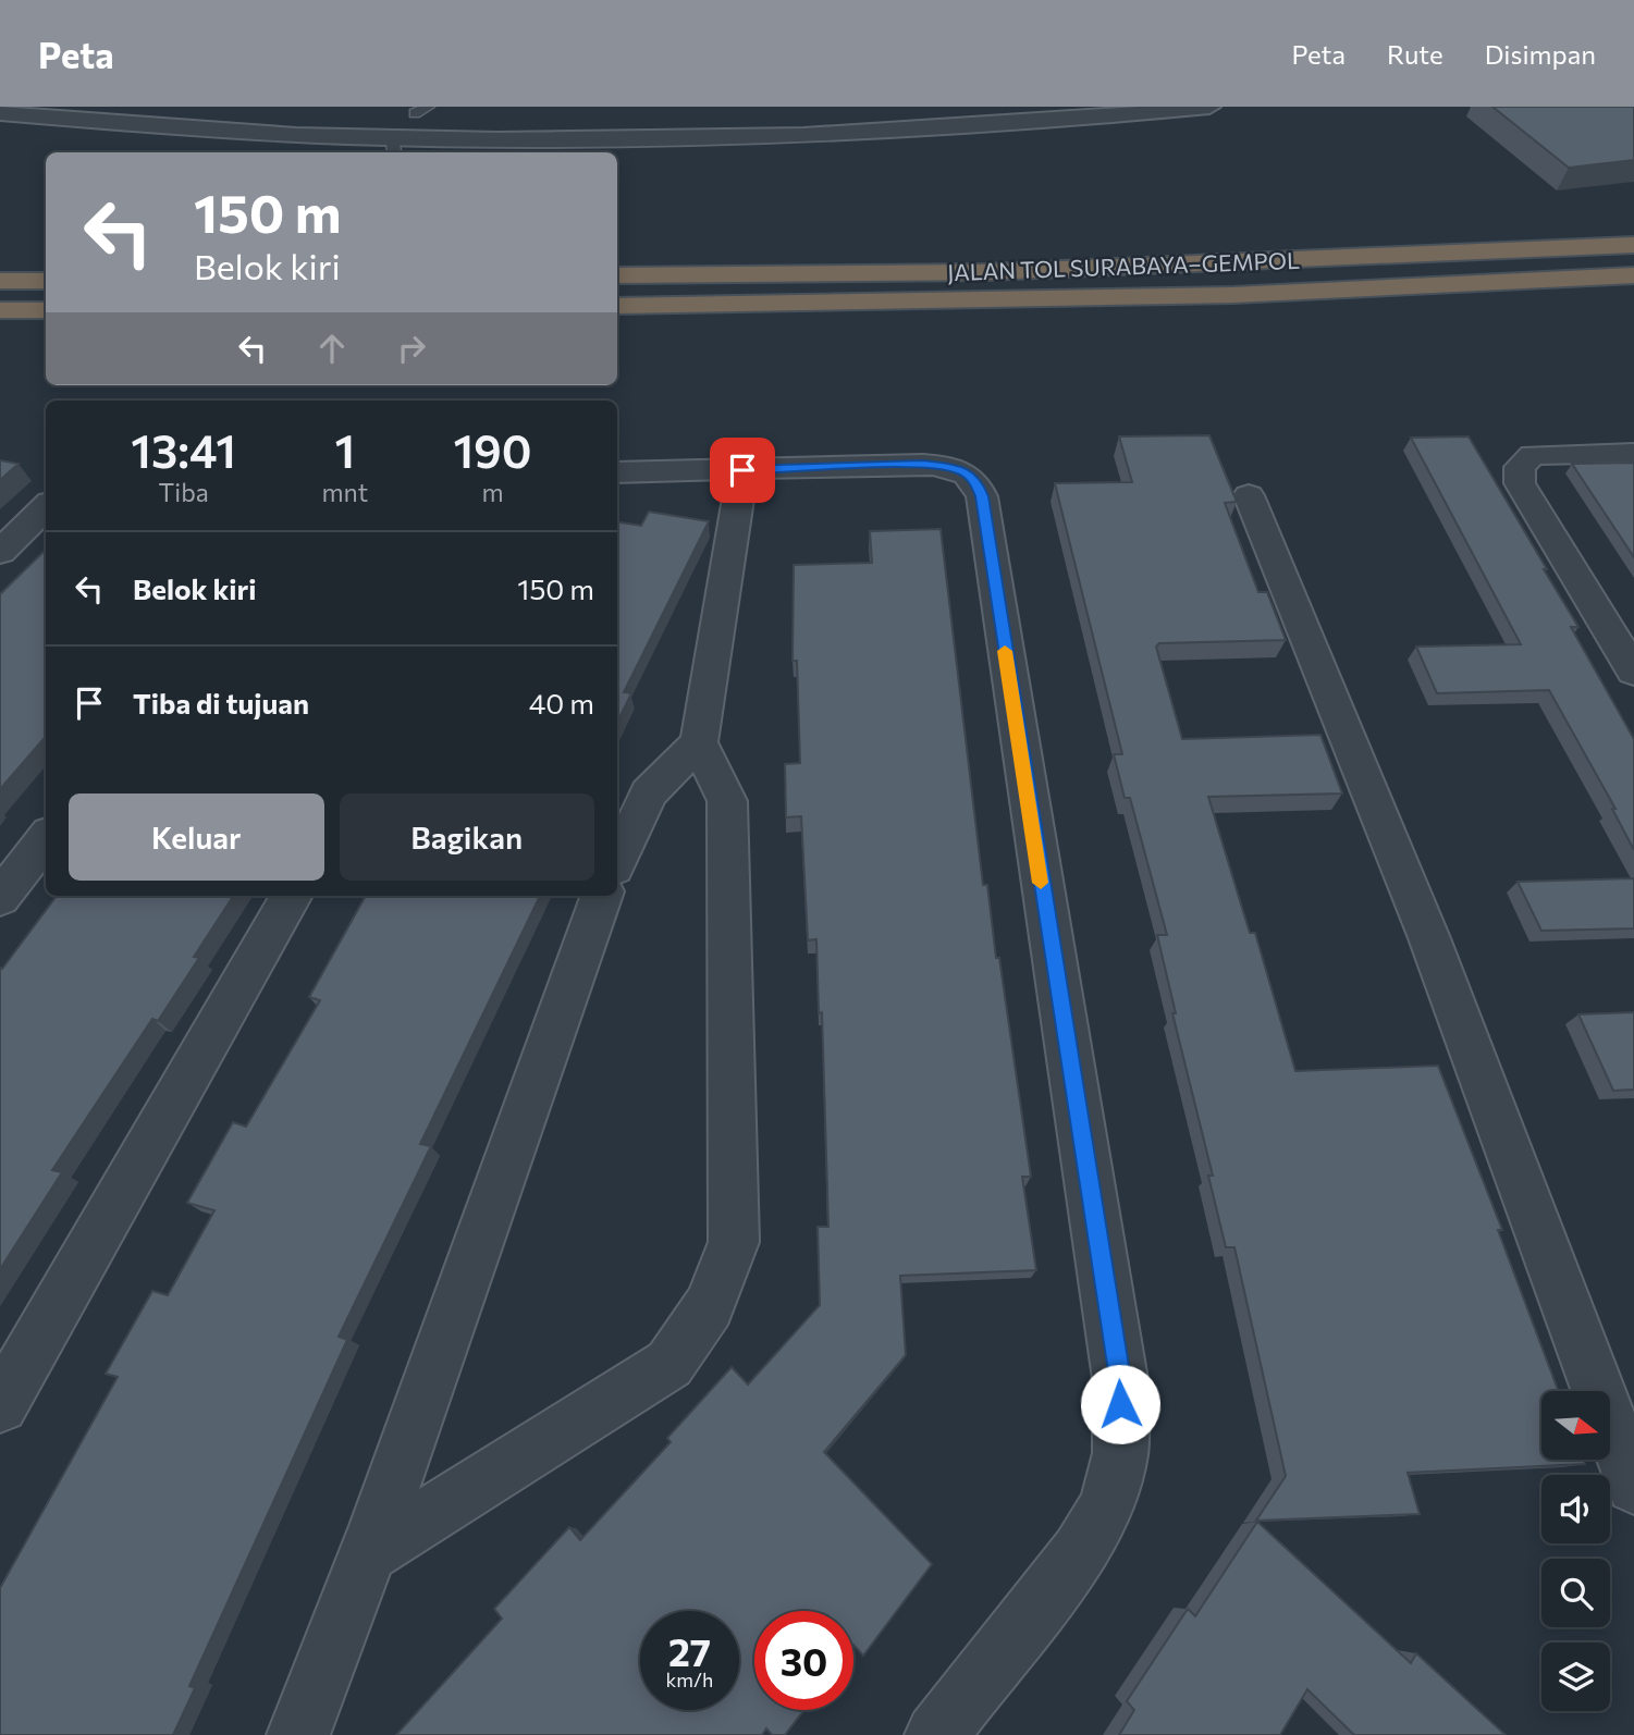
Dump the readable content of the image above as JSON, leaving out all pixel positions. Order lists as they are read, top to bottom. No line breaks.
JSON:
{"streets":{"highway":["JALAN TOL SURABAYA–GEMPOL"]},"north":"right","page":{"header":"Peta","nav":["Peta","Rute","Disimpan"],"turn":["150 m","Belok kiri"],"eta":["13:41","Tiba","1","mnt","190","m"],"list":[{"name":"Belok kiri","value":"150 m"},{"name":"Tiba di tujuan","value":"40 m"}],"buttons":["Keluar","Bagikan"],"speed":"27 km/h","limit":"30"}}
